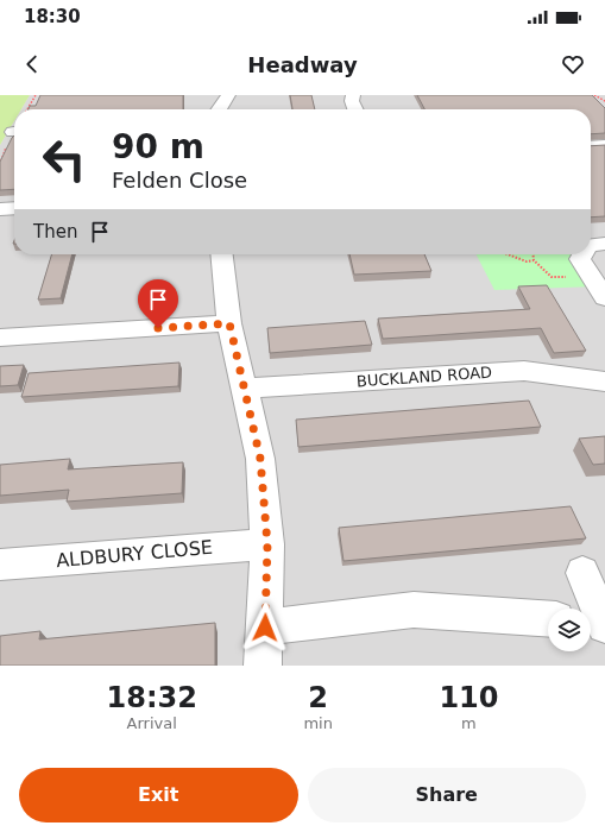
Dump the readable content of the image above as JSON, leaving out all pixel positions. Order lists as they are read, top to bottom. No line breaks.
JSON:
{"streets":{"street":["BUCKLAND ROAD","ALDBURY CLOSE"]},"page":{"status":"18:30","header":"Headway","turn":["90 m","Felden Close"],"then":"Then","eta":["18:32","Arrival","2","min","110","m"],"buttons":["Exit","Share"]}}
